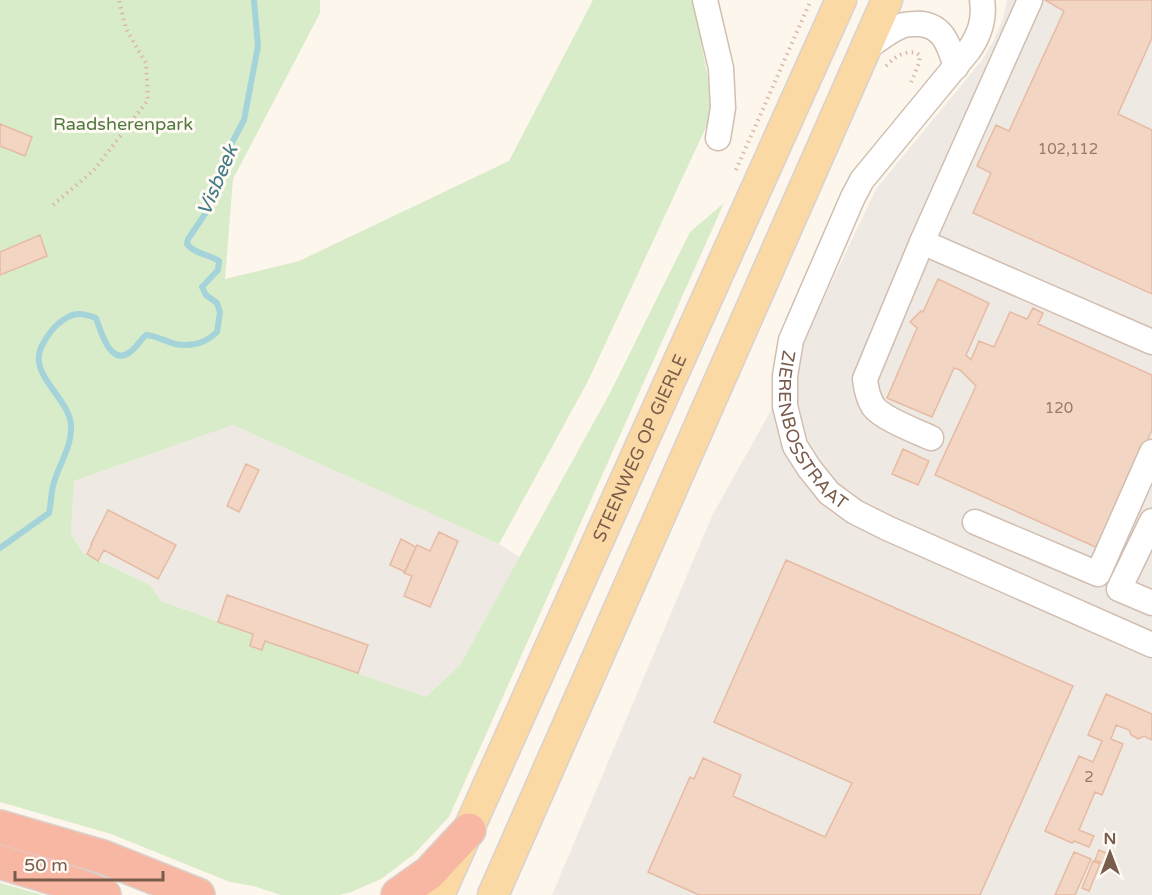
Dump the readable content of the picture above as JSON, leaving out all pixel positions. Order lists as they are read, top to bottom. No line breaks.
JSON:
{"streets":{"main road":["STEENWEG OP GIERLE"],"street":["ZIERENBOSSTRAAT"]},"water":["Visbeek"],"parks":["Raadsherenpark"],"house_numbers":["102,112","120","2"],"scale_bar":"50 m","north":"top"}
